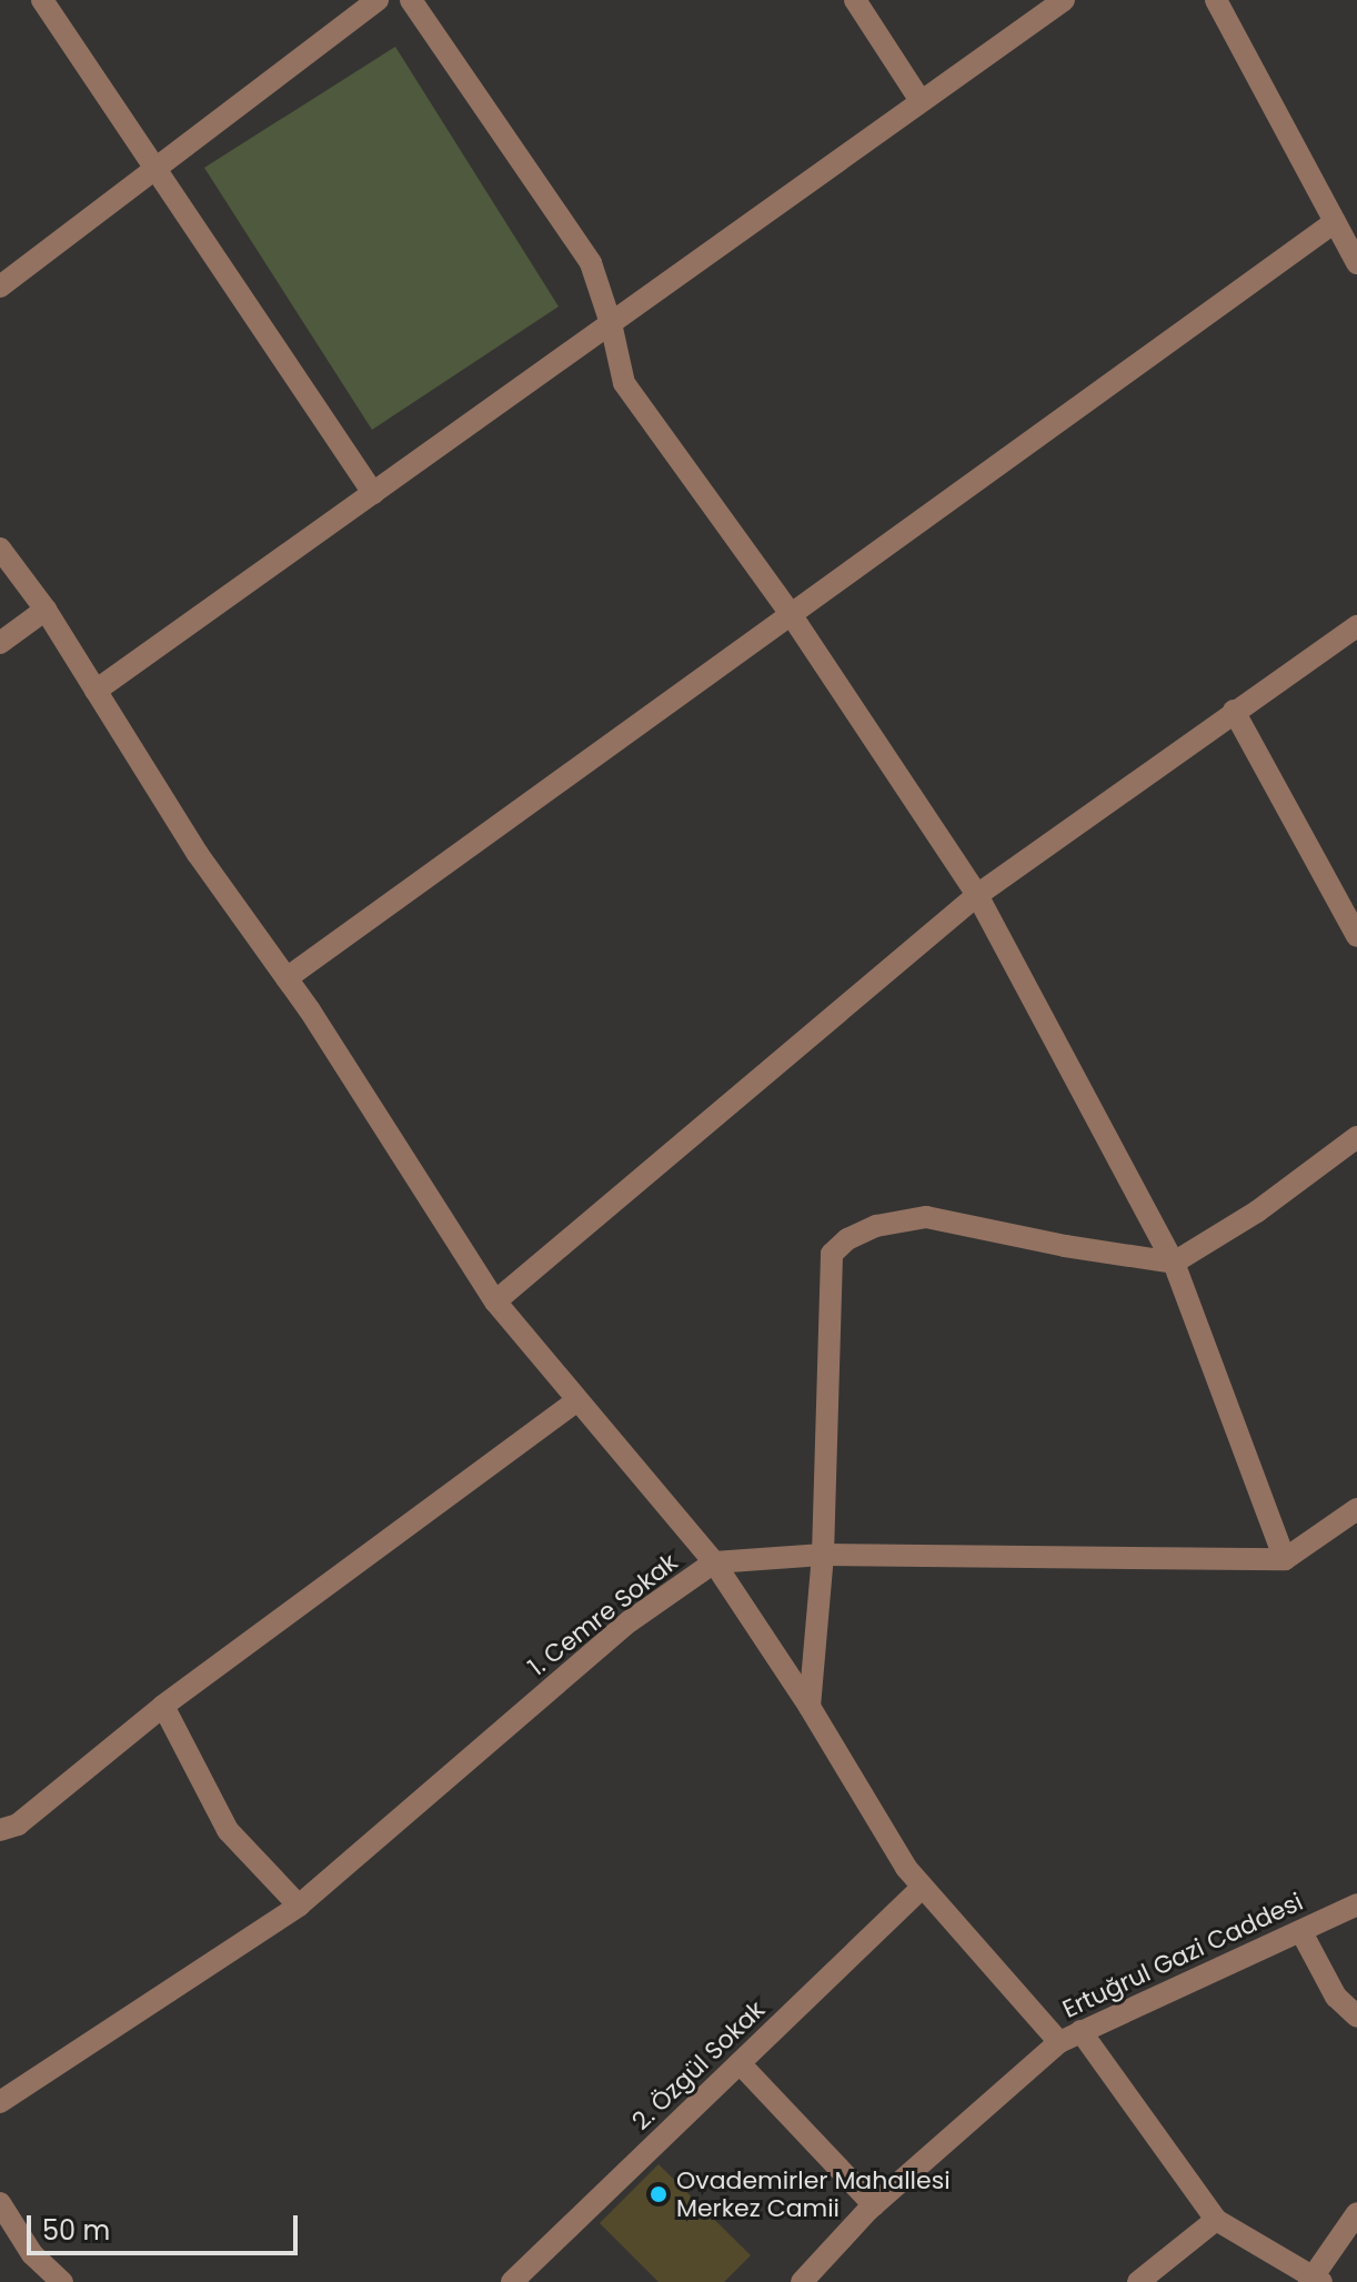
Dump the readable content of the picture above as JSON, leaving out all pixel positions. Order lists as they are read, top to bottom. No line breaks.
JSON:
{"streets":{"street":["1. Cemre Sokak","Ertuğrul Gazi Caddesi","2. Özgül Sokak"]},"places":["Ovademirler Mahallesi Merkez Camii"],"scale_bar":"50 m"}
